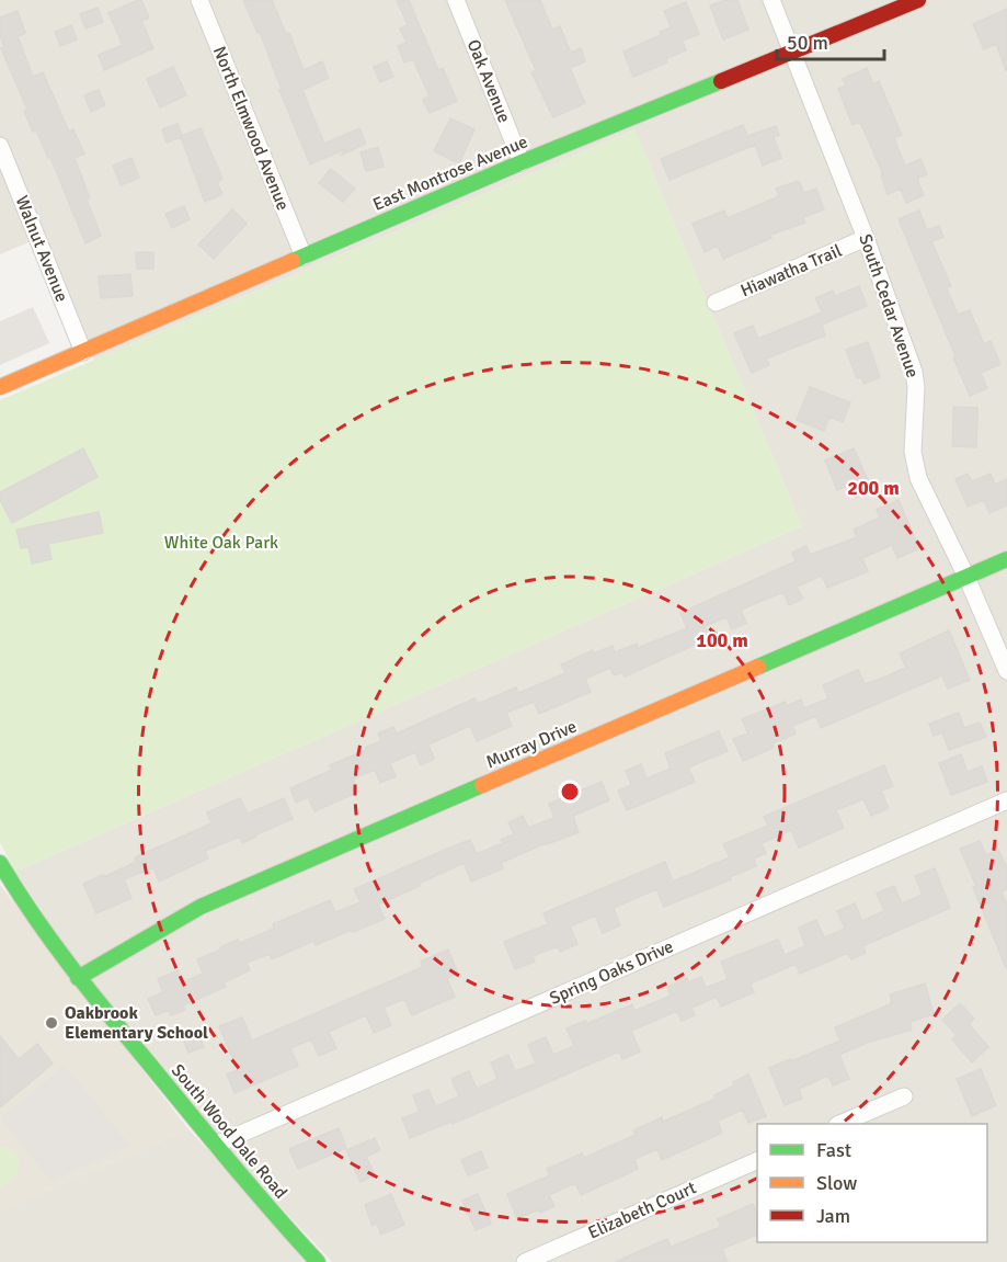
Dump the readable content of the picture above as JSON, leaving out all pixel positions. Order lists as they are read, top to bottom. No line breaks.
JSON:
{"streets":{"street":["Oak Avenue","North Elmwood Avenue","East Montrose Avenue","Walnut Avenue","Hiawatha Trail","South Cedar Avenue","Murray Drive","Spring Oaks Drive","South Wood Dale Road","Elizabeth Court"]},"crossings":[["Oak Avenue","East Montrose Avenue"],["North Elmwood Avenue","East Montrose Avenue"],["East Montrose Avenue","Walnut Avenue"],["East Montrose Avenue","South Cedar Avenue"],["Hiawatha Trail","South Cedar Avenue"],["South Cedar Avenue","Murray Drive"],["Murray Drive","South Wood Dale Road"],["Spring Oaks Drive","South Wood Dale Road"]],"parks":["White Oak Park"],"places":["Oakbrook Elementary School"],"legend":["Fast","Slow","Jam"],"scale_bar":"50 m","rings":["200 m","100 m"]}
